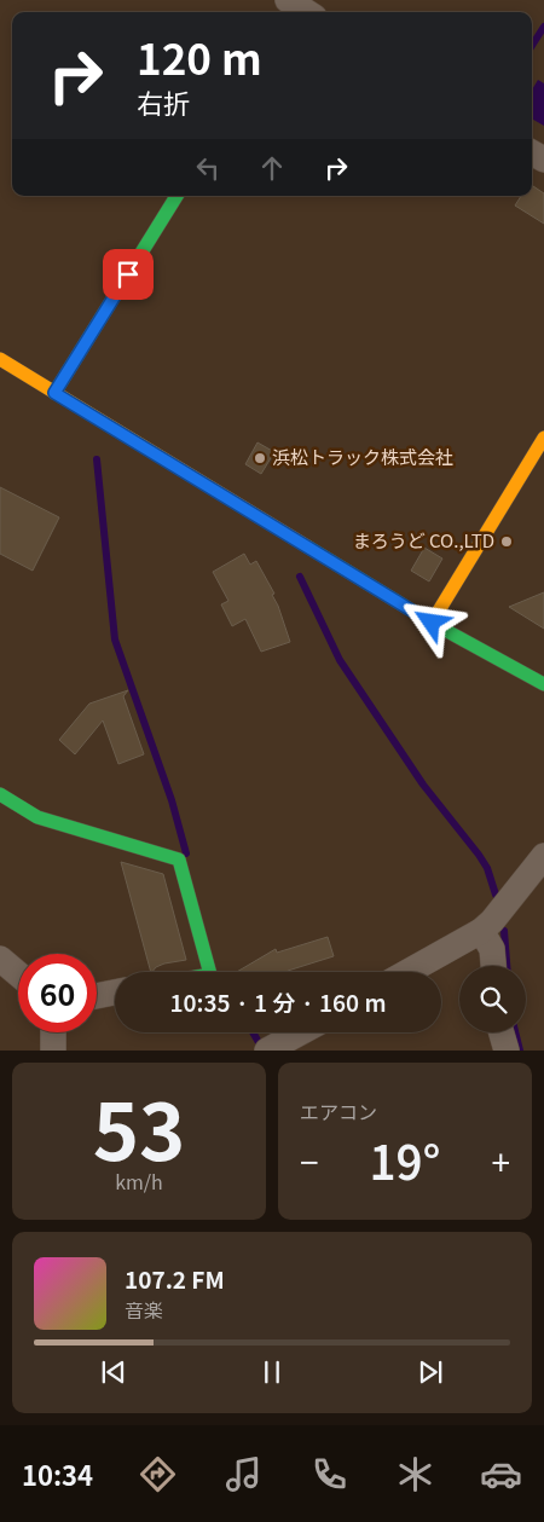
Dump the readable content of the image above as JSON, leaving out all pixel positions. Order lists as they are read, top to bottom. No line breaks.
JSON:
{"places":["浜松トラック株式会社","まろうど CO.,LTD"],"page":{"turn":["120 m","右折"],"limit":"60","trip":"10:35 · 1 分 · 160 m","tile":[["53","km/h"],"エアコン"],"heat":["−","19°","+"],"song":["107.2 FM","音楽"],"tabs":"10:34"}}
